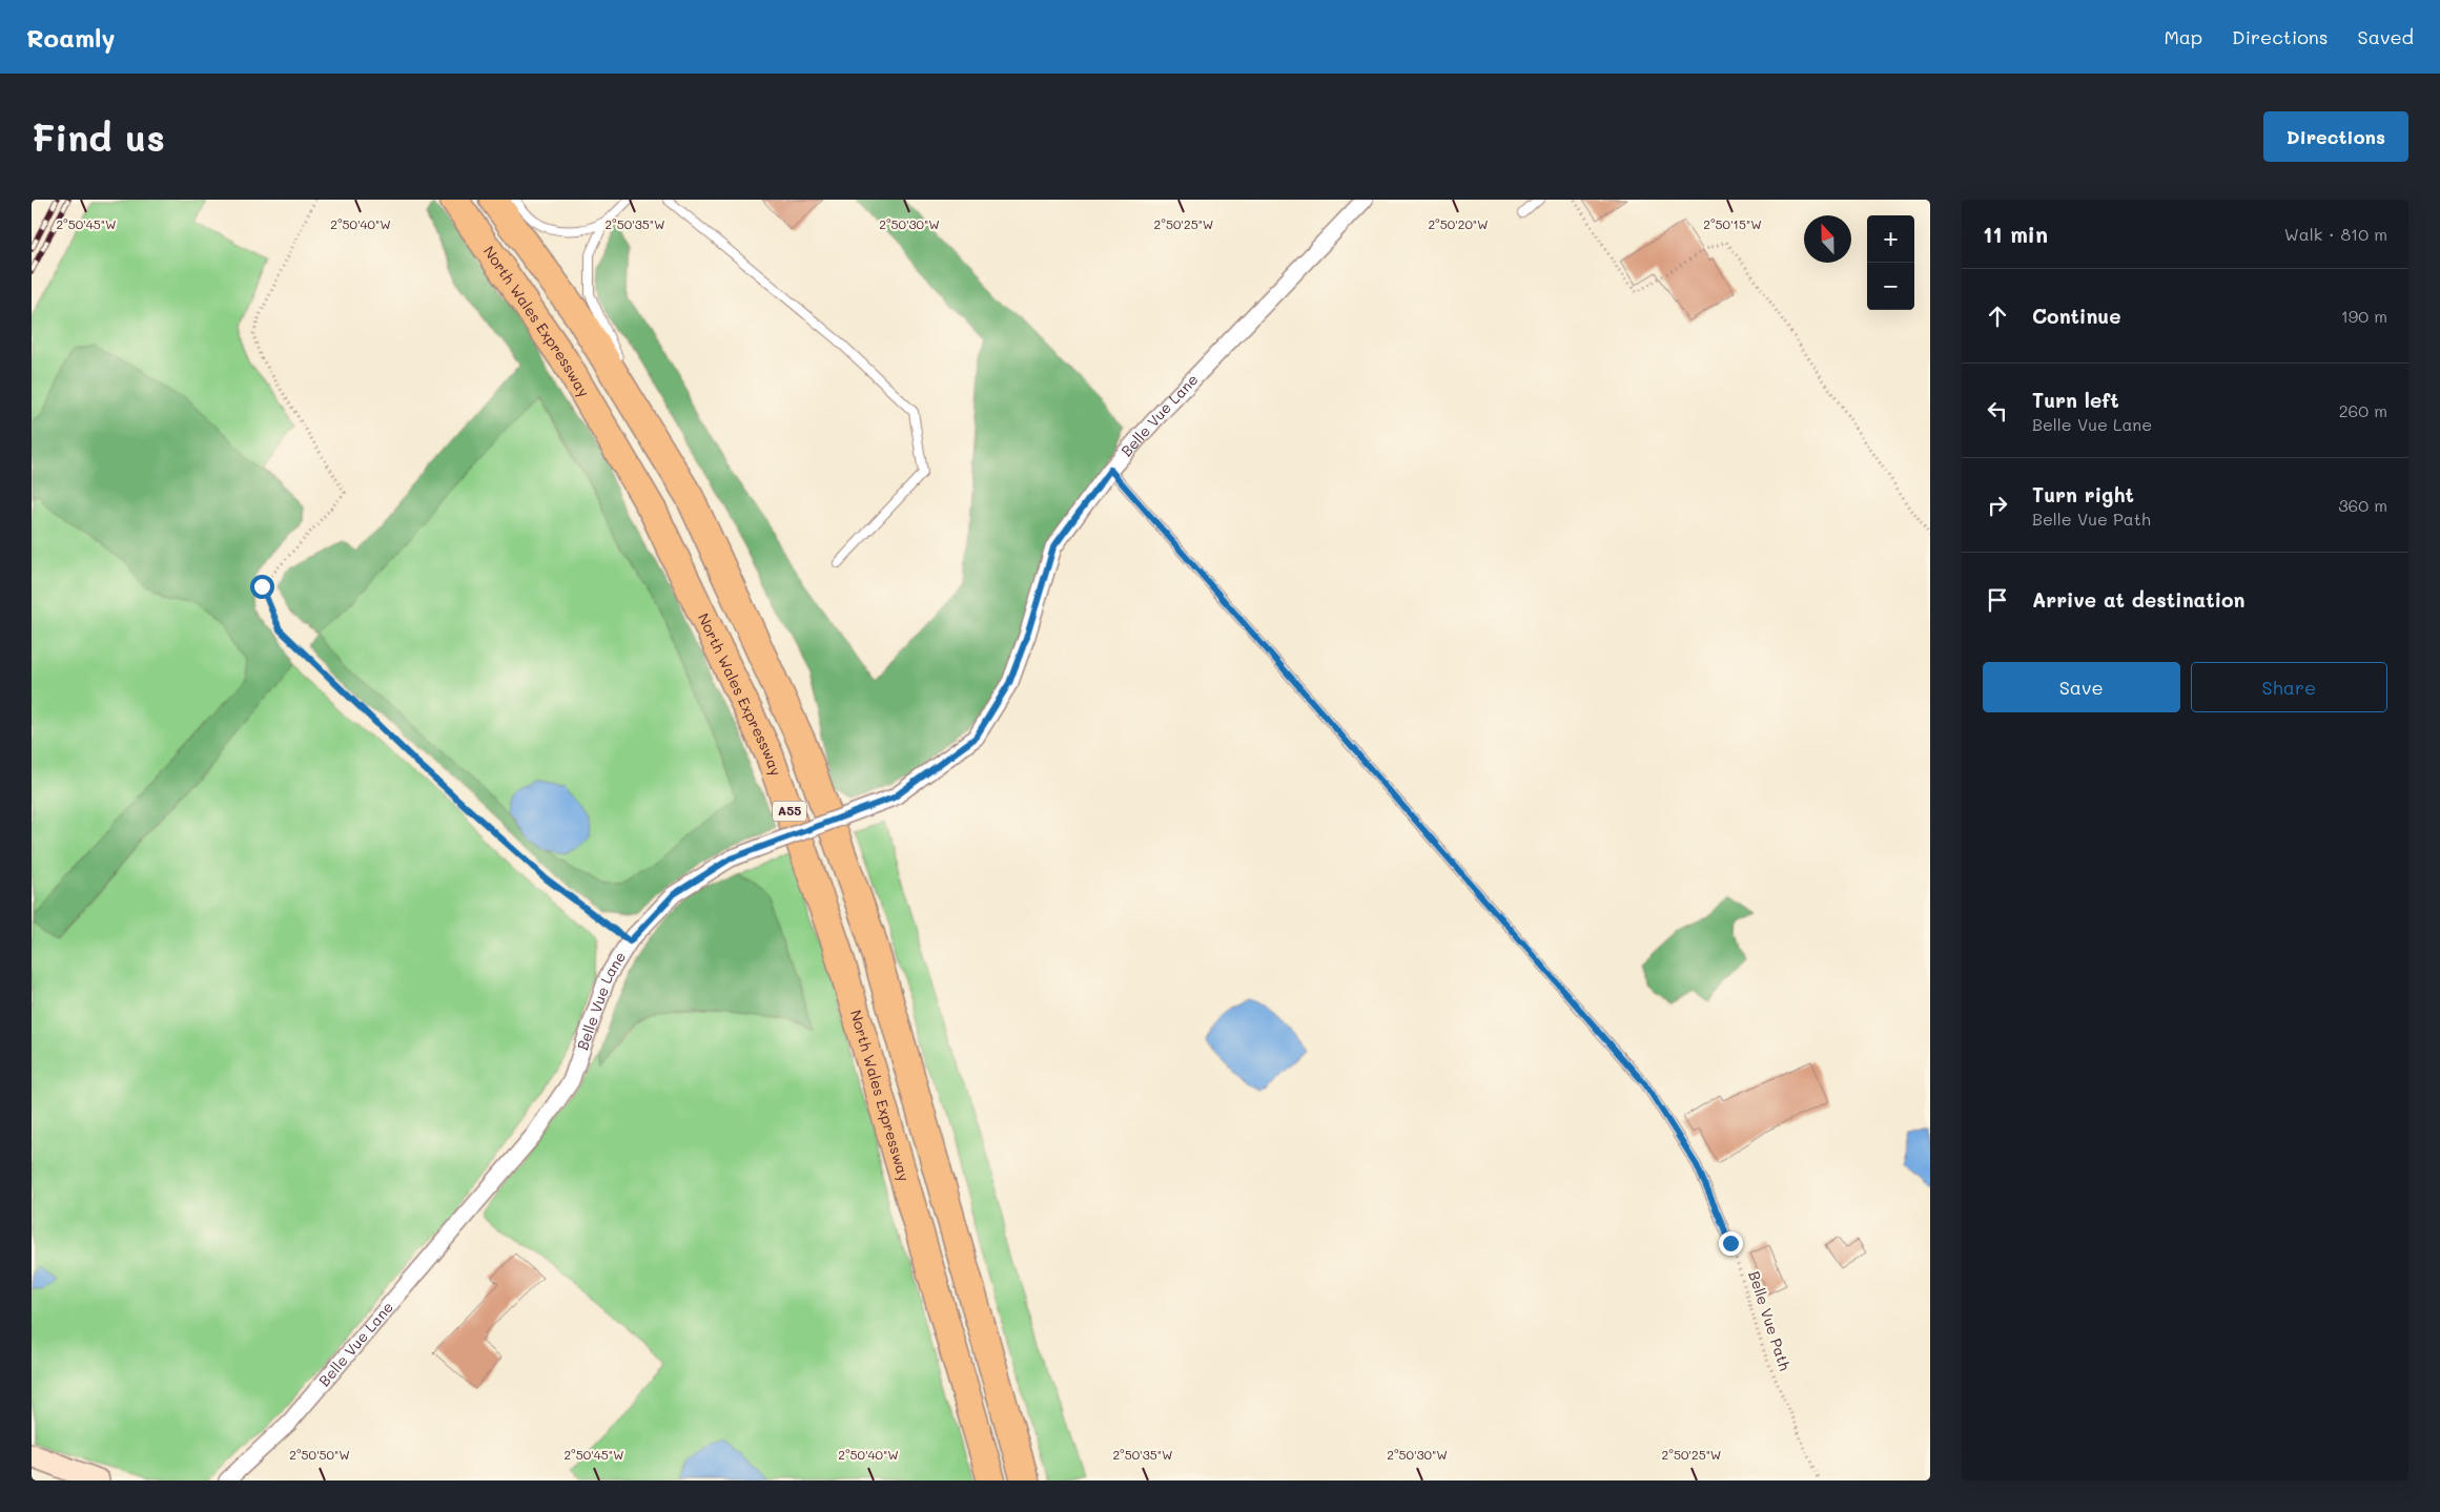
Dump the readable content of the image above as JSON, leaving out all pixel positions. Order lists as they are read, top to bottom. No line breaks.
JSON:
{"streets":{"highway":["North Wales Expressway","A55"],"street":["Belle Vue Lane"],"path":["Belle Vue Path"]},"north":"top","page":{"header":"Roamly","nav":["Map","Directions","Saved"],"buttons":["Directions",["Save","Share"]],"title":"Find us","heading":["11 min","Walk · 810 m"],"map_buttons":["+","−"],"list":[["Continue","190 m"],["Turn left","Belle Vue Lane","260 m"],["Turn right","Belle Vue Path","360 m"],"Arrive at destination"]},"coordinates":["2°50'45\"W","2°50'40\"W","2°50'35\"W","2°50'30\"W","2°50'25\"W","2°50'20\"W","2°50'15\"W","2°50'50\"W"]}
